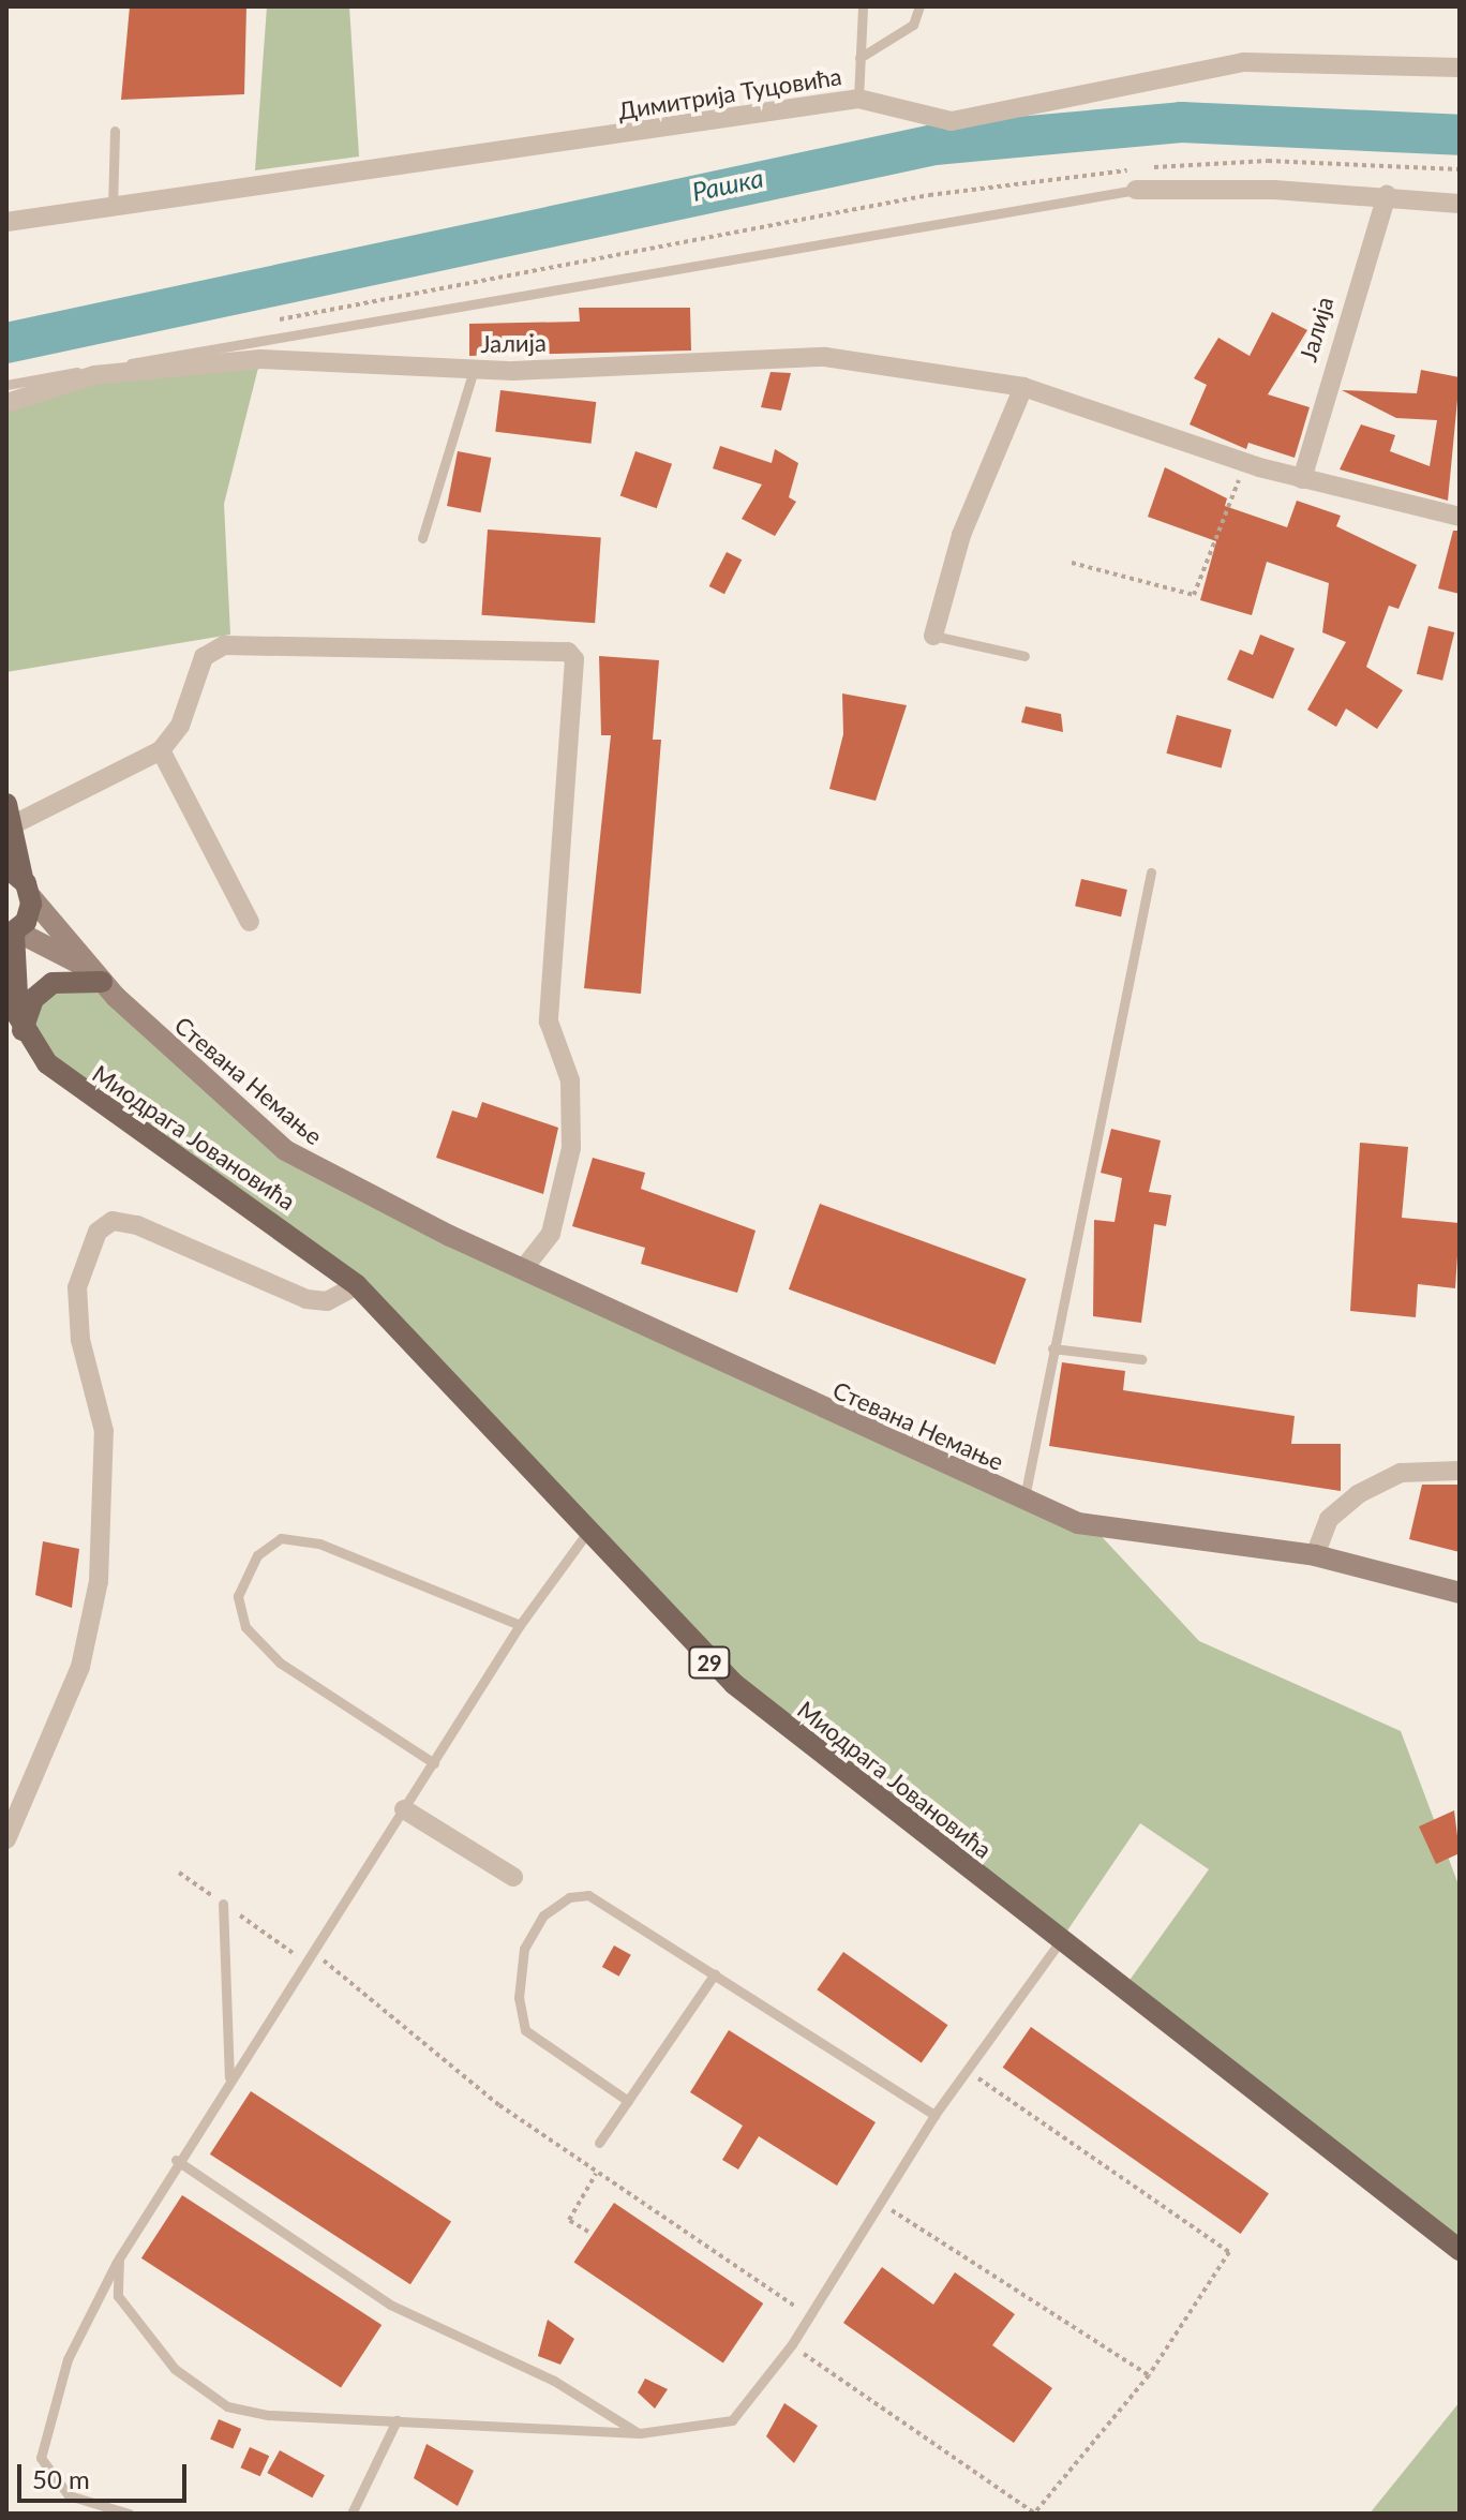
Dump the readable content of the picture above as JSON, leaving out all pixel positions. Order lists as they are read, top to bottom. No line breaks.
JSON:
{"streets":{"main road":["Миодрага Јовановића","29"],"street":["Димитрија Туцовића","Јалија","Стевана Немање"]},"water":["Рашка"],"scale_bar":"50 m"}
